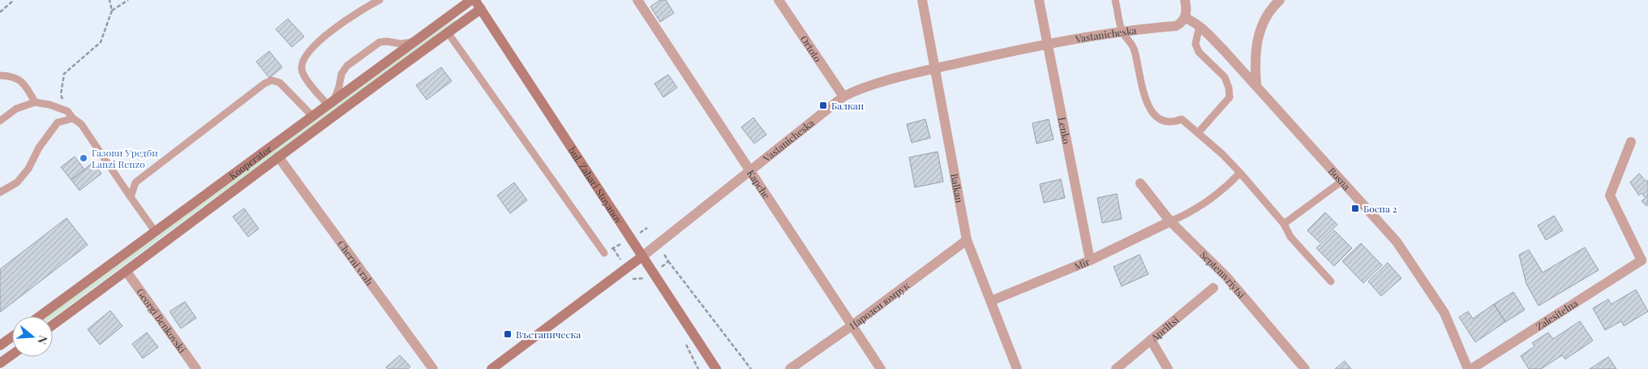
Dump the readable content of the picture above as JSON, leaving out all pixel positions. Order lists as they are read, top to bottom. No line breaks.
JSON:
{"streets":{"street":["Vastanicheska","Ortoto","Lenko","Kooperator","Bosna","bul. Zahari Stoyanov","Kapche","Balkan","Cherni vrah","Mir","Septemvriytsi","Народен юмрук","Zalesitelna","Georgi Benkovski","Apriltsi"]},"crossings":[["Vastanicheska","Ortoto"],["Vastanicheska","Lenko"],["Vastanicheska","Bosna"],["Vastanicheska","bul. Zahari Stoyanov"],["Vastanicheska","Kapche"],["Vastanicheska","Balkan"],["Lenko","Mir"],["Kooperator","bul. Zahari Stoyanov"],["Kooperator","Cherni vrah"],["Kooperator","Georgi Benkovski"],["Kapche","Народен юмрук"],["Balkan","Mir"],["Balkan","Народен юмрук"],["Mir","Septemvriytsi"]],"places":{"transit":["Балкан","Босна 2","Въстаническа"],"other":["Газови Уредби Lanzi Renzo"]},"north":"right"}
